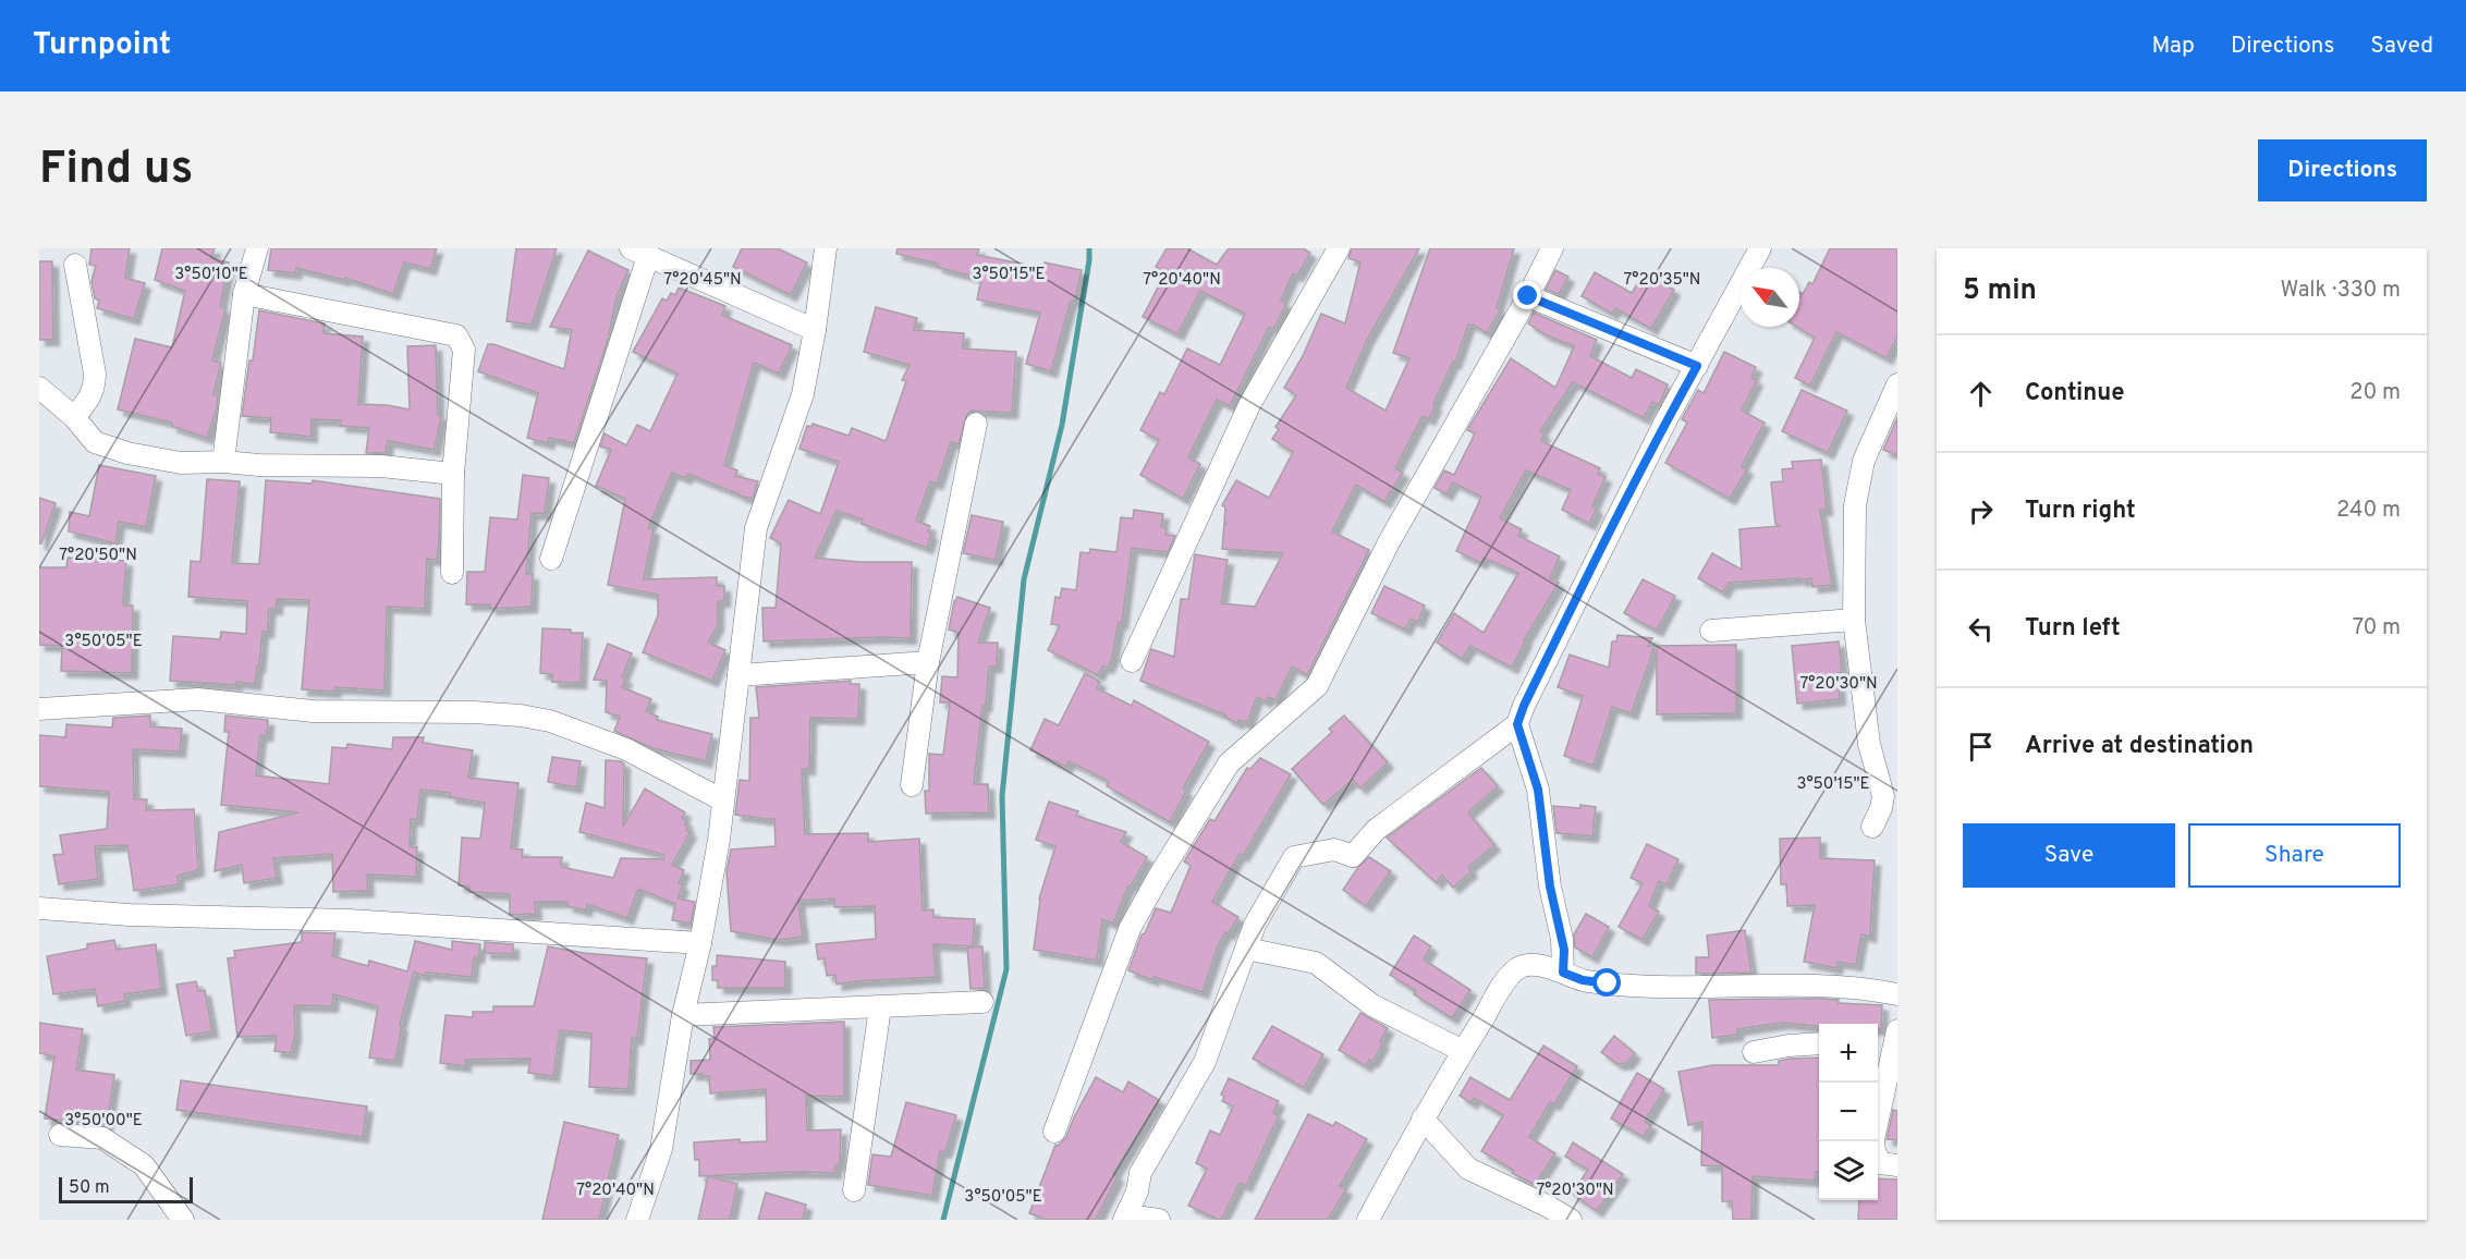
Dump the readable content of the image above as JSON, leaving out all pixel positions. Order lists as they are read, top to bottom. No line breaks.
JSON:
{"scale_bar":"50 m","north":"top left","page":{"header":"Turnpoint","nav":["Map","Directions","Saved"],"buttons":["Directions",["Save","Share"]],"title":"Find us","heading":["5 min","Walk · 330 m"],"list":[["Continue","20 m"],["Turn right","240 m"],["Turn left","70 m"],"Arrive at destination"],"map_buttons":["+","−"],"scale":"50 m"},"coordinates":["3°50'10\"E","3°50'15\"E","7°20'35\"N","7°20'45\"N","7°20'40\"N","7°20'50\"N","3°50'05\"E","7°20'30\"N","3°50'00\"E"]}
